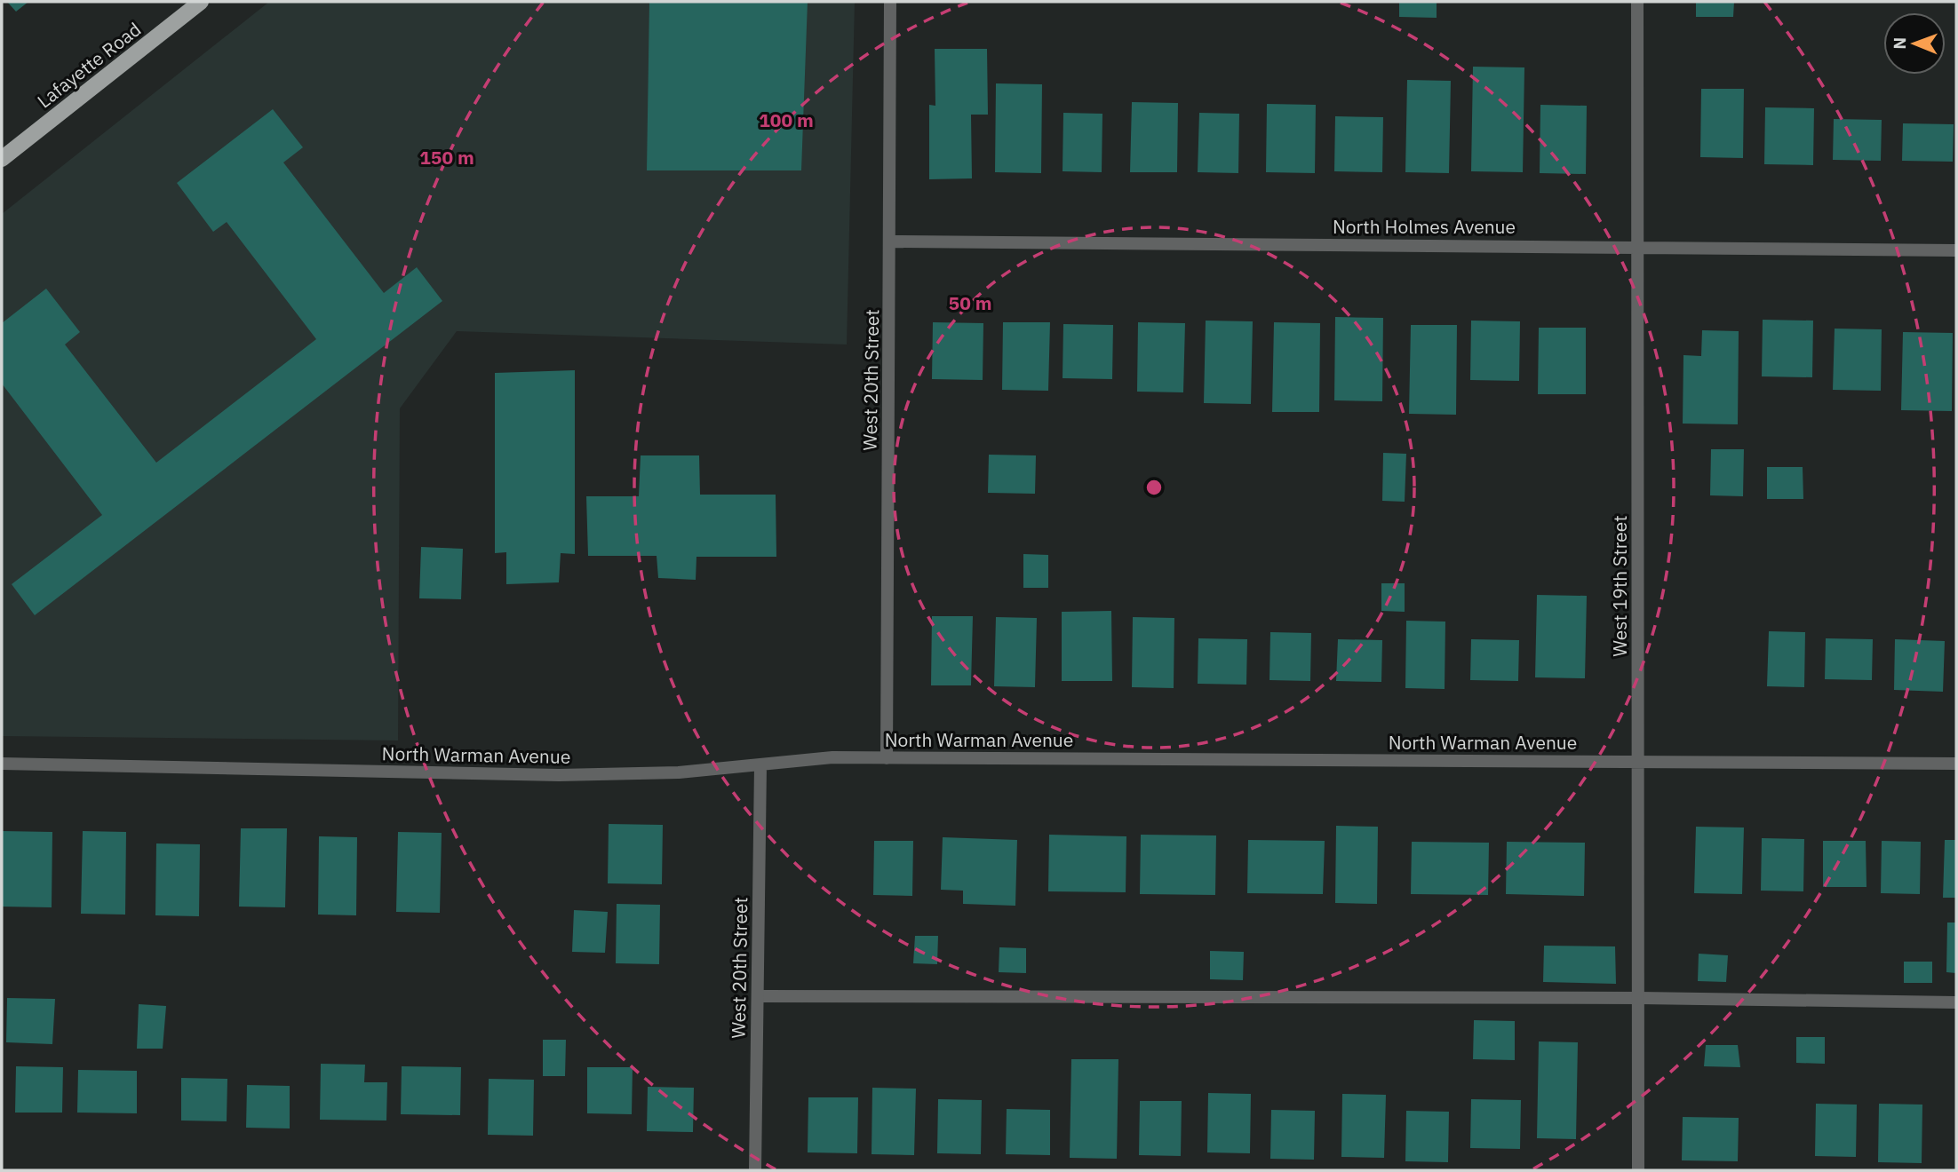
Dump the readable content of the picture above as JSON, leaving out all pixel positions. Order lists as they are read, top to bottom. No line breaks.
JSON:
{"streets":{"main road":["Lafayette Road"],"street":["North Holmes Avenue","West 20th Street","West 19th Street","North Warman Avenue"]},"crossings":[["North Holmes Avenue","West 20th Street"],["North Holmes Avenue","West 19th Street"],["West 20th Street","North Warman Avenue"],["West 19th Street","North Warman Avenue"]],"north":"left","rings":["100 m","150 m","50 m"]}
